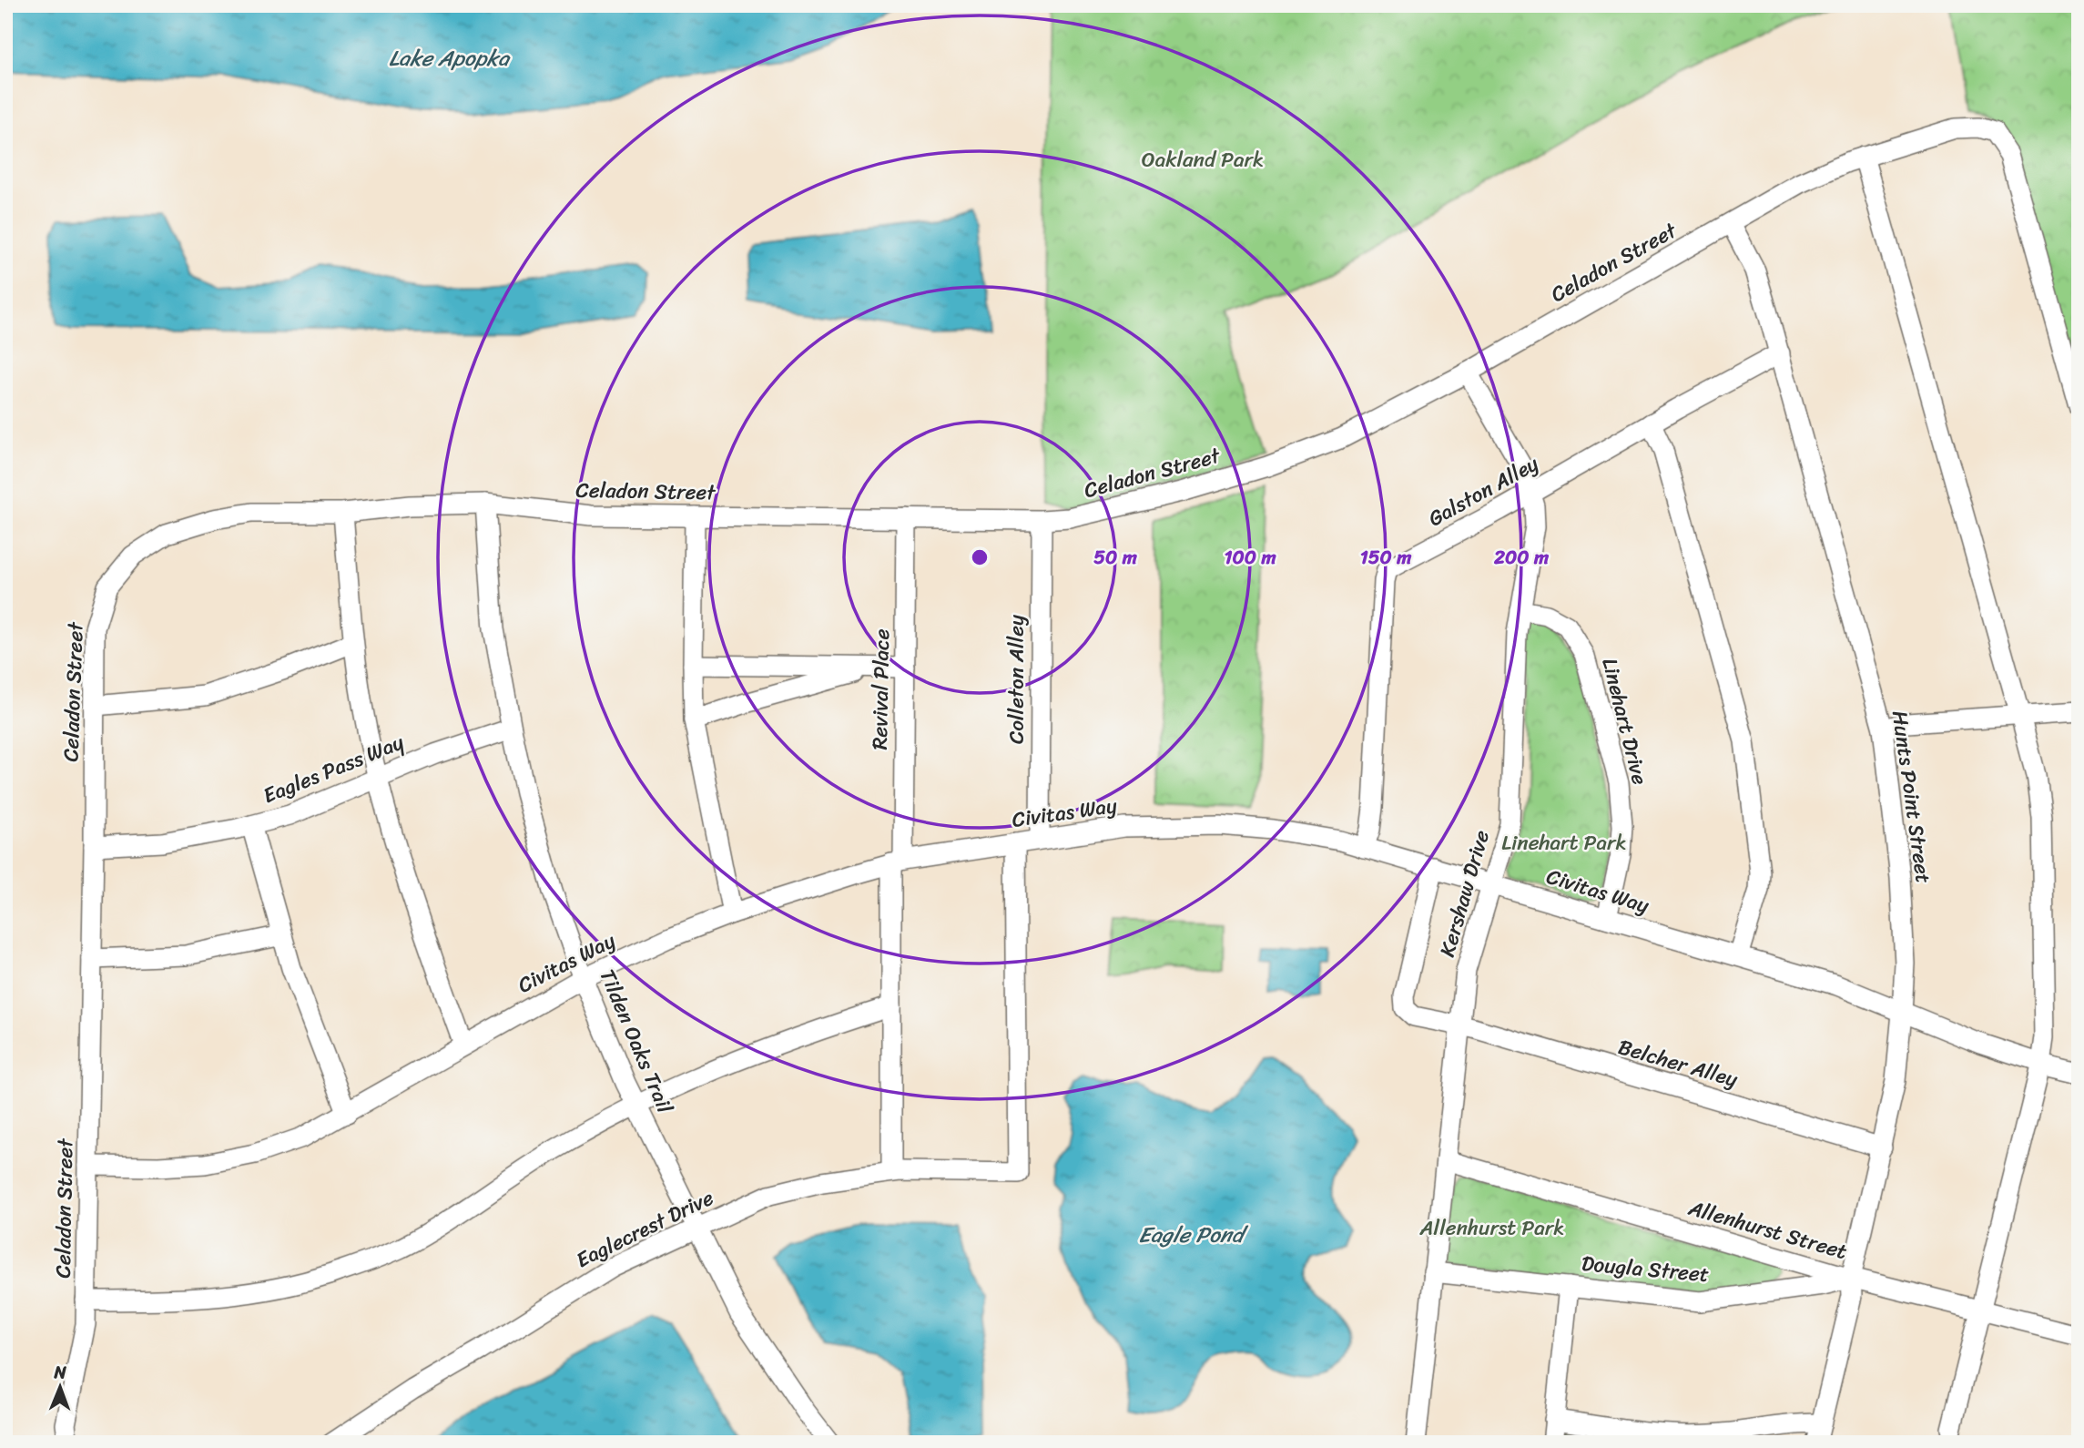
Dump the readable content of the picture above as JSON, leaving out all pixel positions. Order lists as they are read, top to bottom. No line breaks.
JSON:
{"streets":{"street":["Celadon Street","Galston Alley","Colleton Alley","Revival Place","Linehart Drive","Eagles Pass Way","Hunts Point Street","Civitas Way","Kershaw Drive","Tilden Oaks Trail","Belcher Alley","Eaglecrest Drive","Allenhurst Street","Dougla Street"]},"crossings":[["Celadon Street","Colleton Alley"],["Celadon Street","Revival Place"],["Celadon Street","Eagles Pass Way"],["Celadon Street","Hunts Point Street"],["Celadon Street","Civitas Way"],["Celadon Street","Kershaw Drive"],["Celadon Street","Tilden Oaks Trail"],["Galston Alley","Hunts Point Street"],["Galston Alley","Civitas Way"],["Galston Alley","Kershaw Drive"],["Colleton Alley","Civitas Way"],["Revival Place","Civitas Way"],["Revival Place","Eaglecrest Drive"],["Linehart Drive","Civitas Way"],["Linehart Drive","Kershaw Drive"],["Eagles Pass Way","Tilden Oaks Trail"],["Hunts Point Street","Civitas Way"],["Hunts Point Street","Belcher Alley"],["Hunts Point Street","Allenhurst Street"],["Hunts Point Street","Dougla Street"],["Civitas Way","Kershaw Drive"],["Civitas Way","Tilden Oaks Trail"],["Civitas Way","Belcher Alley"],["Civitas Way","Eaglecrest Drive"],["Kershaw Drive","Belcher Alley"],["Kershaw Drive","Allenhurst Street"],["Kershaw Drive","Dougla Street"],["Tilden Oaks Trail","Eaglecrest Drive"],["Allenhurst Street","Dougla Street"]],"water":["Lake Apopka","Eagle Pond"],"parks":["Oakland Park","Linehart Park","Allenhurst Park"],"north":"top","rings":["50 m","100 m","150 m","200 m"]}
